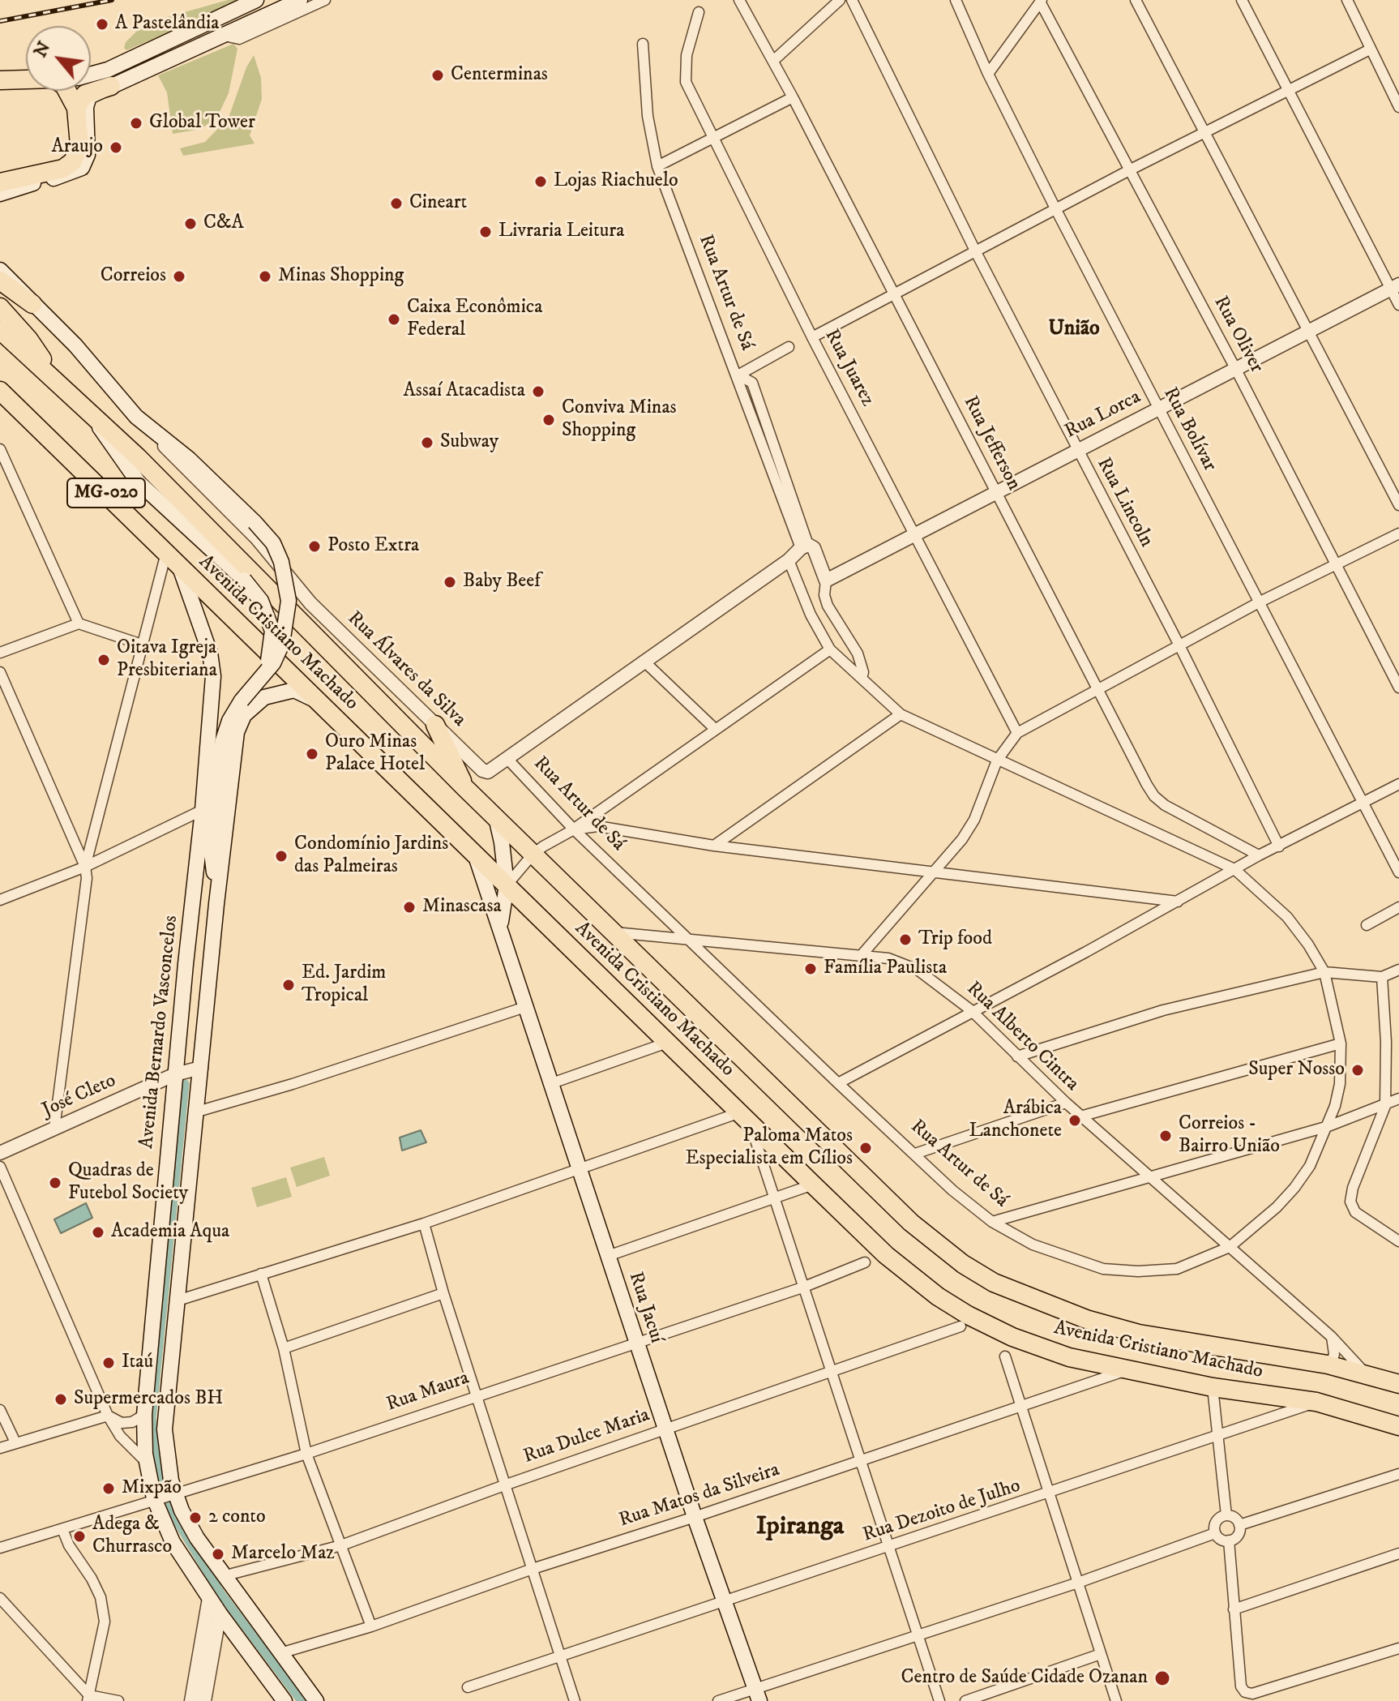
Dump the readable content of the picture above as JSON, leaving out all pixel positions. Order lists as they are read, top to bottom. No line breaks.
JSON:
{"streets":{"highway":["MG-020","Avenida Cristiano Machado"],"main road":["Rua Álvares da Silva","Avenida Bernardo Vasconcelos","Rua Jacuí"],"street":["Rua Artur de Sá","Rua Oliver","Rua Juarez","Rua Lorca","Rua Bolívar","Rua Jefferson","Rua Lincoln","Rua Alberto Cintra","José Cleto","Rua Maura","Rua Dulce Maria","Rua Matos da Silveira","Rua Dezoito de Julho"]},"crossings":[["Rua Artur de Sá","Rua Lorca"],["Rua Artur de Sá","Rua Álvares da Silva"],["Rua Artur de Sá","Rua Alberto Cintra"],["Rua Oliver","Rua Lorca"],["Rua Juarez","Rua Lorca"],["Rua Lorca","Rua Bolívar"],["Rua Lorca","Rua Jefferson"],["Rua Lorca","Rua Lincoln"],["Avenida Cristiano Machado","Avenida Bernardo Vasconcelos"],["Avenida Cristiano Machado","Rua Alberto Cintra"],["Avenida Cristiano Machado","Rua Jacuí"],["Avenida Cristiano Machado","Rua Matos da Silveira"],["Avenida Cristiano Machado","Rua Dezoito de Julho"],["Avenida Bernardo Vasconcelos","José Cleto"],["Avenida Bernardo Vasconcelos","Rua Maura"],["Rua Jacuí","Rua Maura"],["Rua Jacuí","Rua Dulce Maria"],["Rua Jacuí","Rua Matos da Silveira"],["Rua Jacuí","Rua Dezoito de Julho"]],"districts":["União","Ipiranga"],"places":["A Pastelândia","Centerminas","Global Tower","Araujo","Lojas Riachuelo","Cineart","C&A","Livraria Leitura","Correios","Minas Shopping","Caixa Econômica Federal","Assaí Atacadista","Conviva Minas Shopping","Subway","Posto Extra","Baby Beef","Oitava Igreja Presbiteriana","Ouro Minas Palace Hotel","Condomínio Jardins das Palmeiras","Minascasa","Trip food","Família Paulista","Ed. Jardim Tropical","Super Nosso","Arábica Lanchonete","Correios - Bairro União","Paloma Matos Especialista em Cílios","Quadras de Futebol Society","Academia Aqua","Itaú","Supermercados BH","Mixpão","2 conto","Adega & Churrasco","Marcelo Maz","Centro de Saúde Cidade Ozanan"],"north":"top left"}
